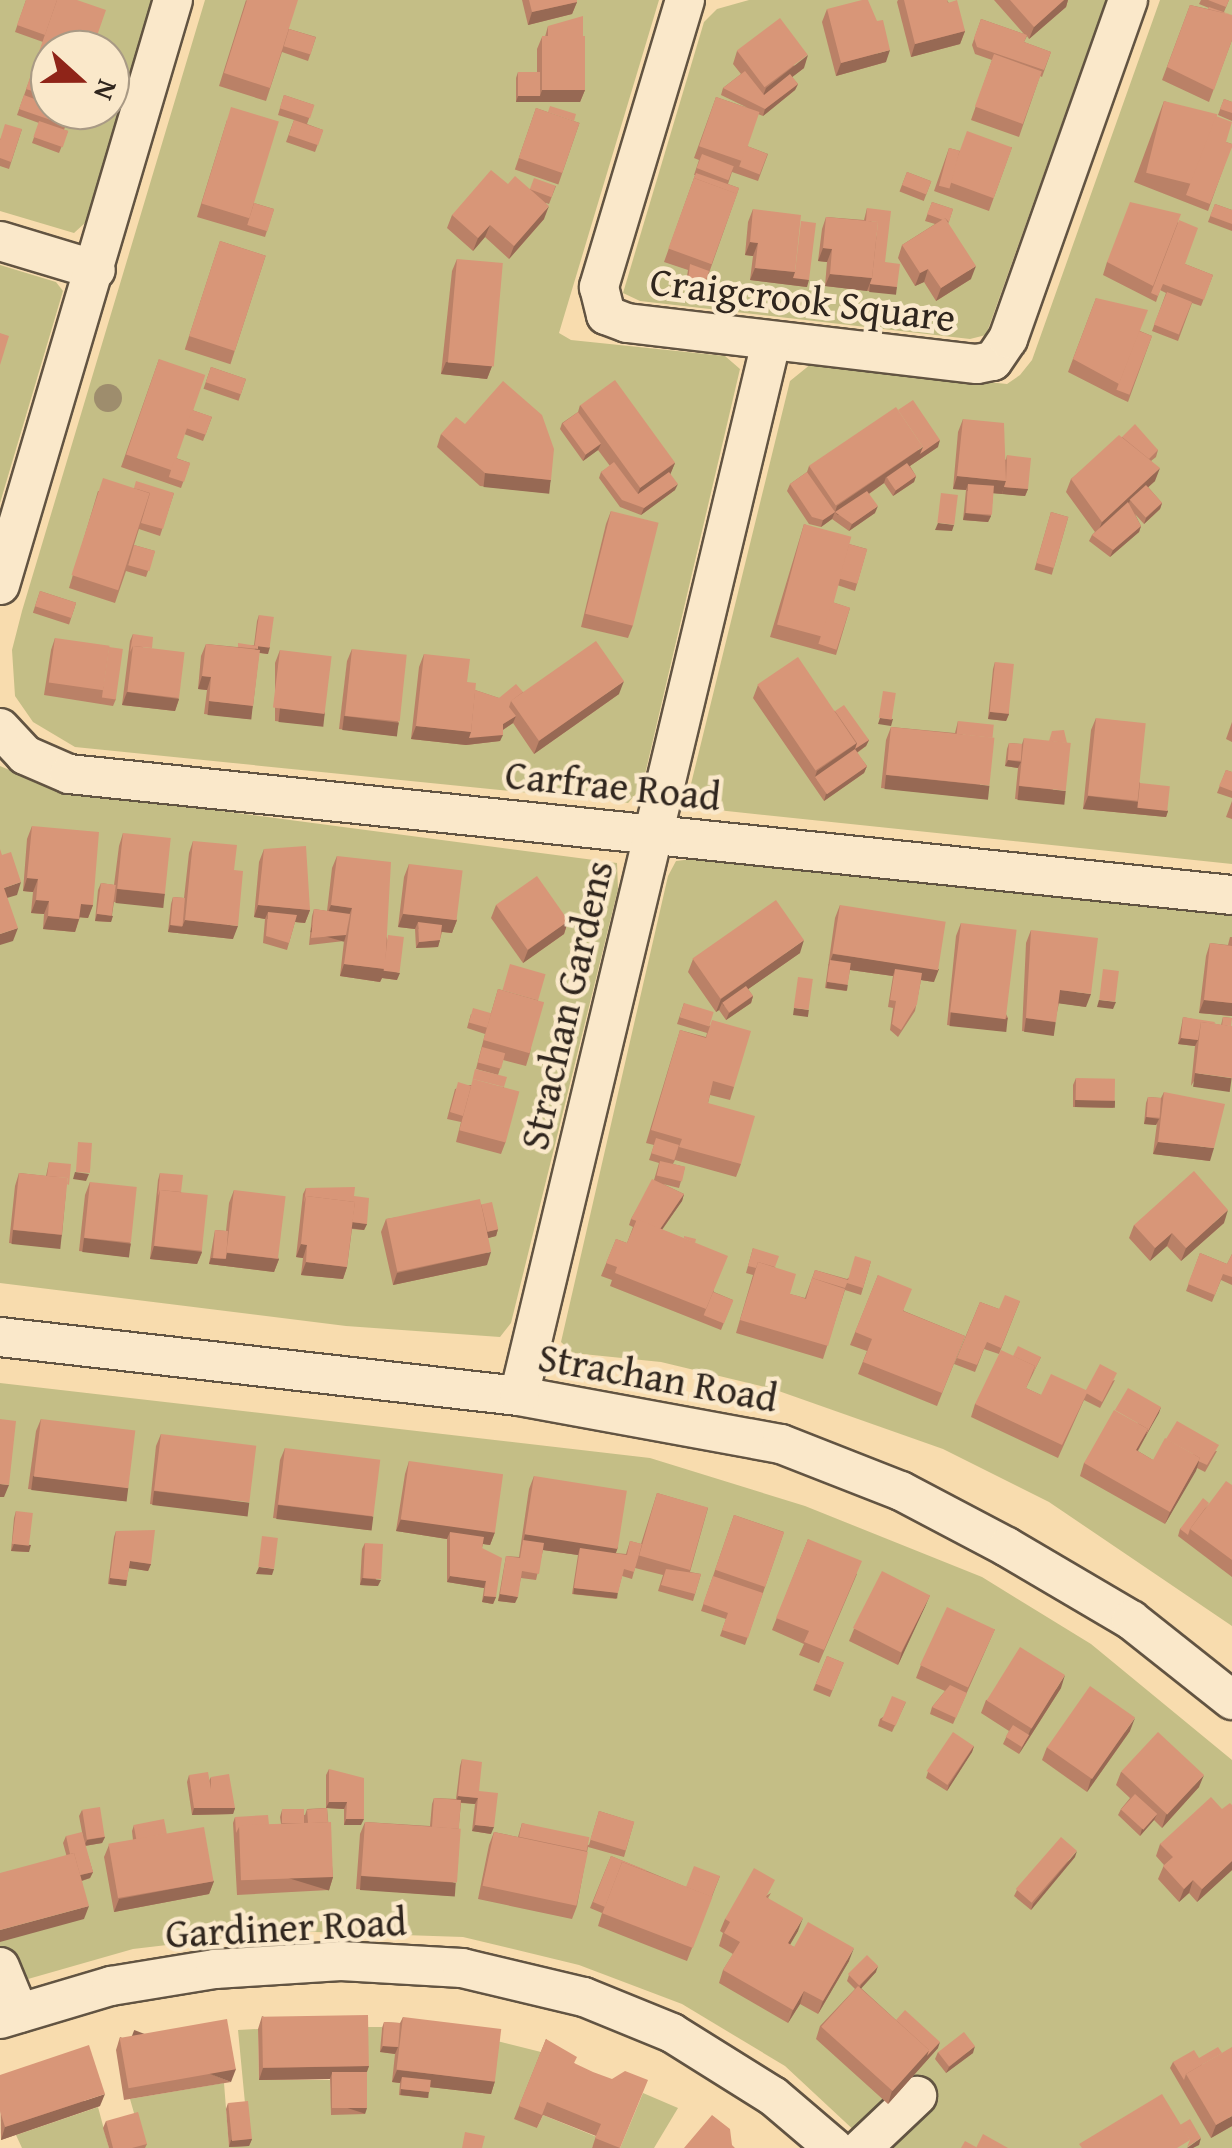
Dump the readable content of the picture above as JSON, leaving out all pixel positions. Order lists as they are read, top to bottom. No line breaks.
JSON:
{"streets":{"street":["Craigcrook Square","Carfrae Road","Strachan Gardens","Strachan Road","Gardiner Road"]},"crossings":[["Craigcrook Square","Strachan Gardens"],["Carfrae Road","Strachan Gardens"],["Strachan Gardens","Strachan Road"]],"north":"right"}
